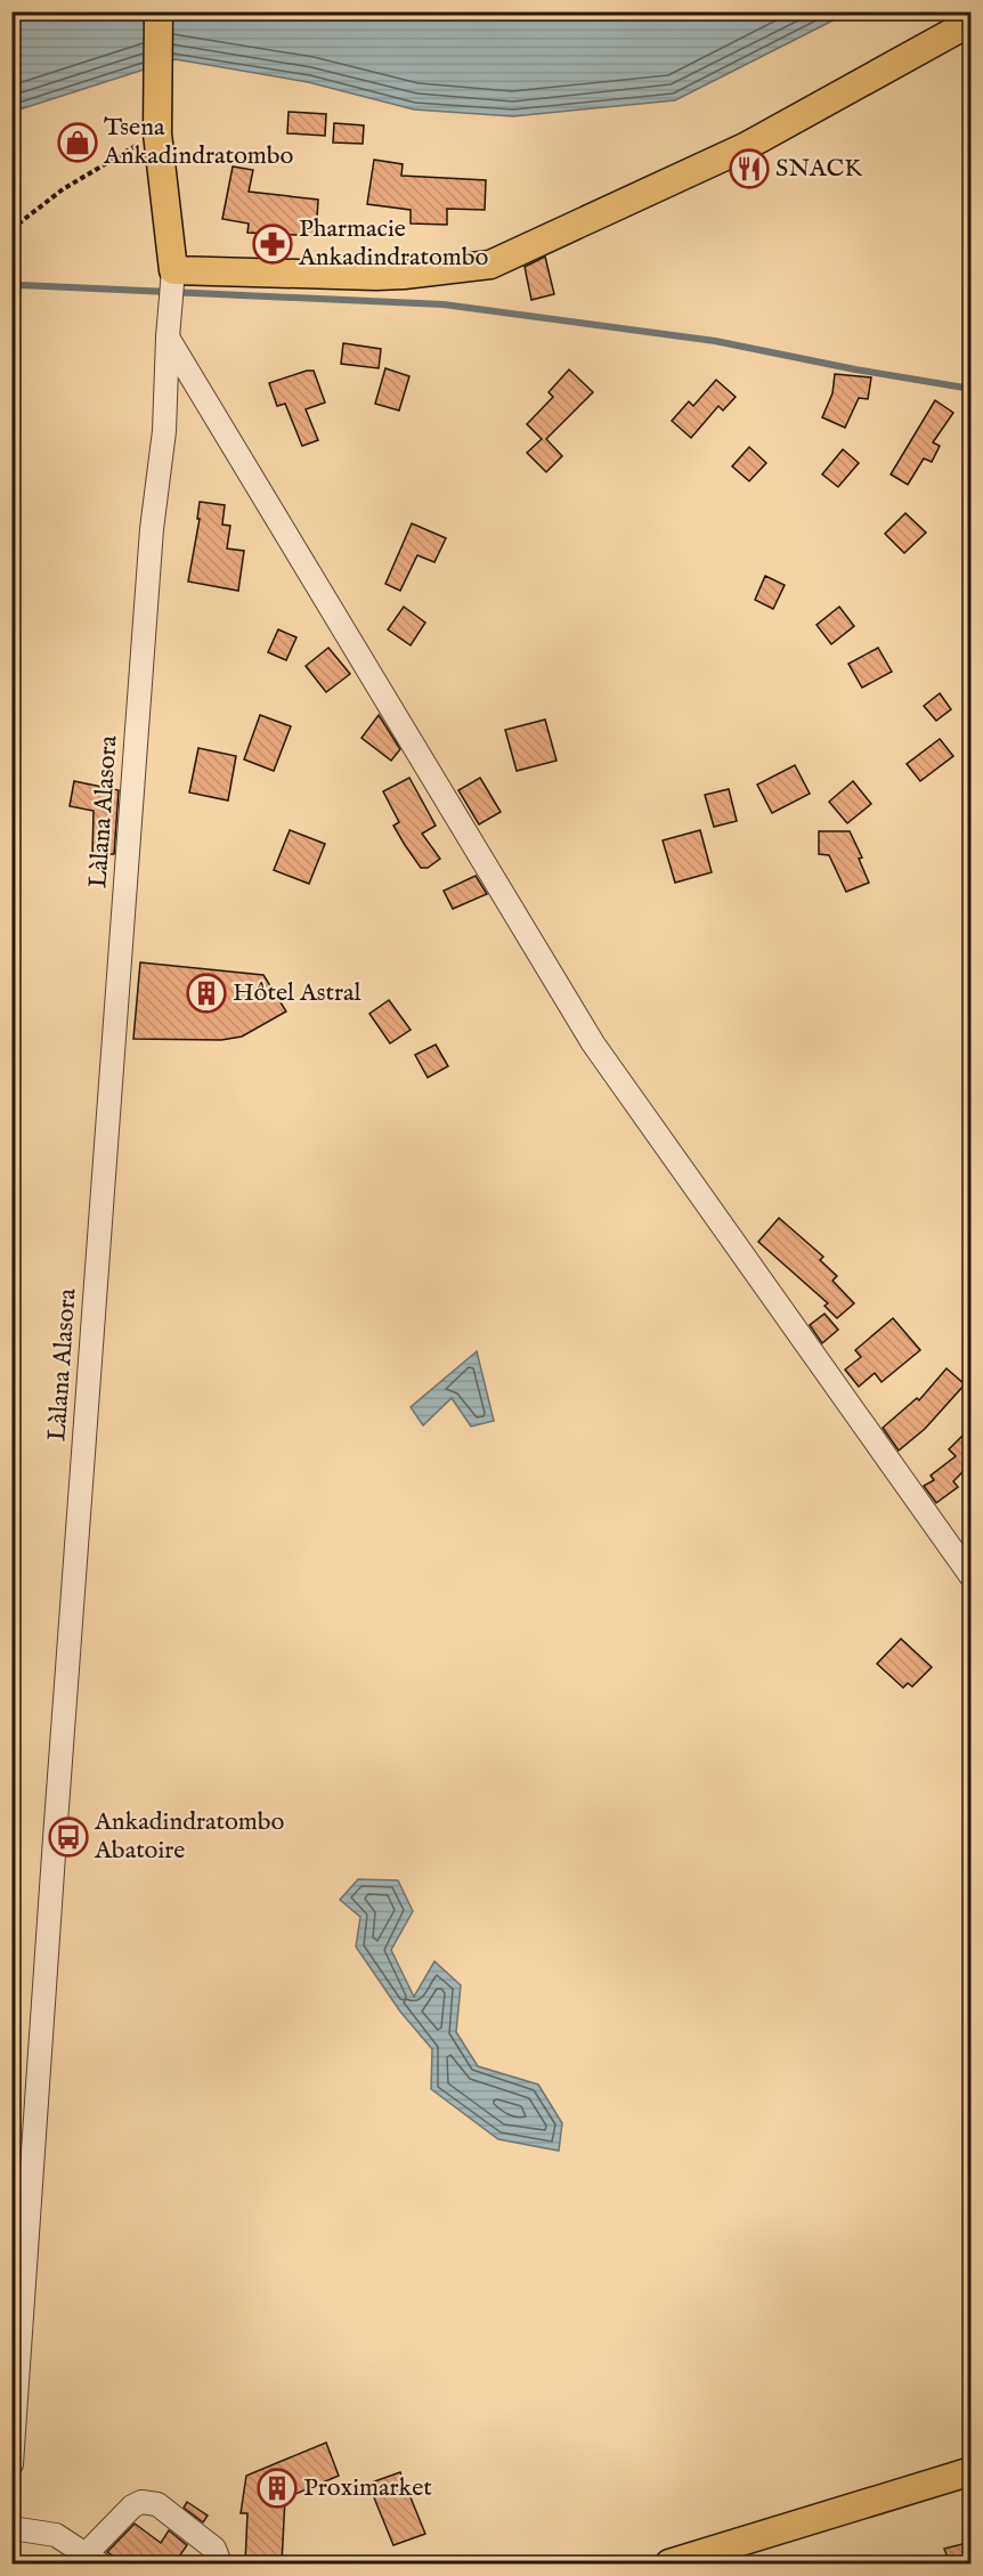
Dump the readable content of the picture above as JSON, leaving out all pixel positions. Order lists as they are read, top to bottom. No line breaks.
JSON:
{"streets":{"street":["Làlana Alasora"]},"places":{"shop":["Tsena Ankadindratombo"],"restaurant":["SNACK"],"pharmacy":["Pharmacie Ankadindratombo"],"building":["Hôtel Astral","Proximarket"],"bus stop":["Ankadindratombo Abatoire"]}}
